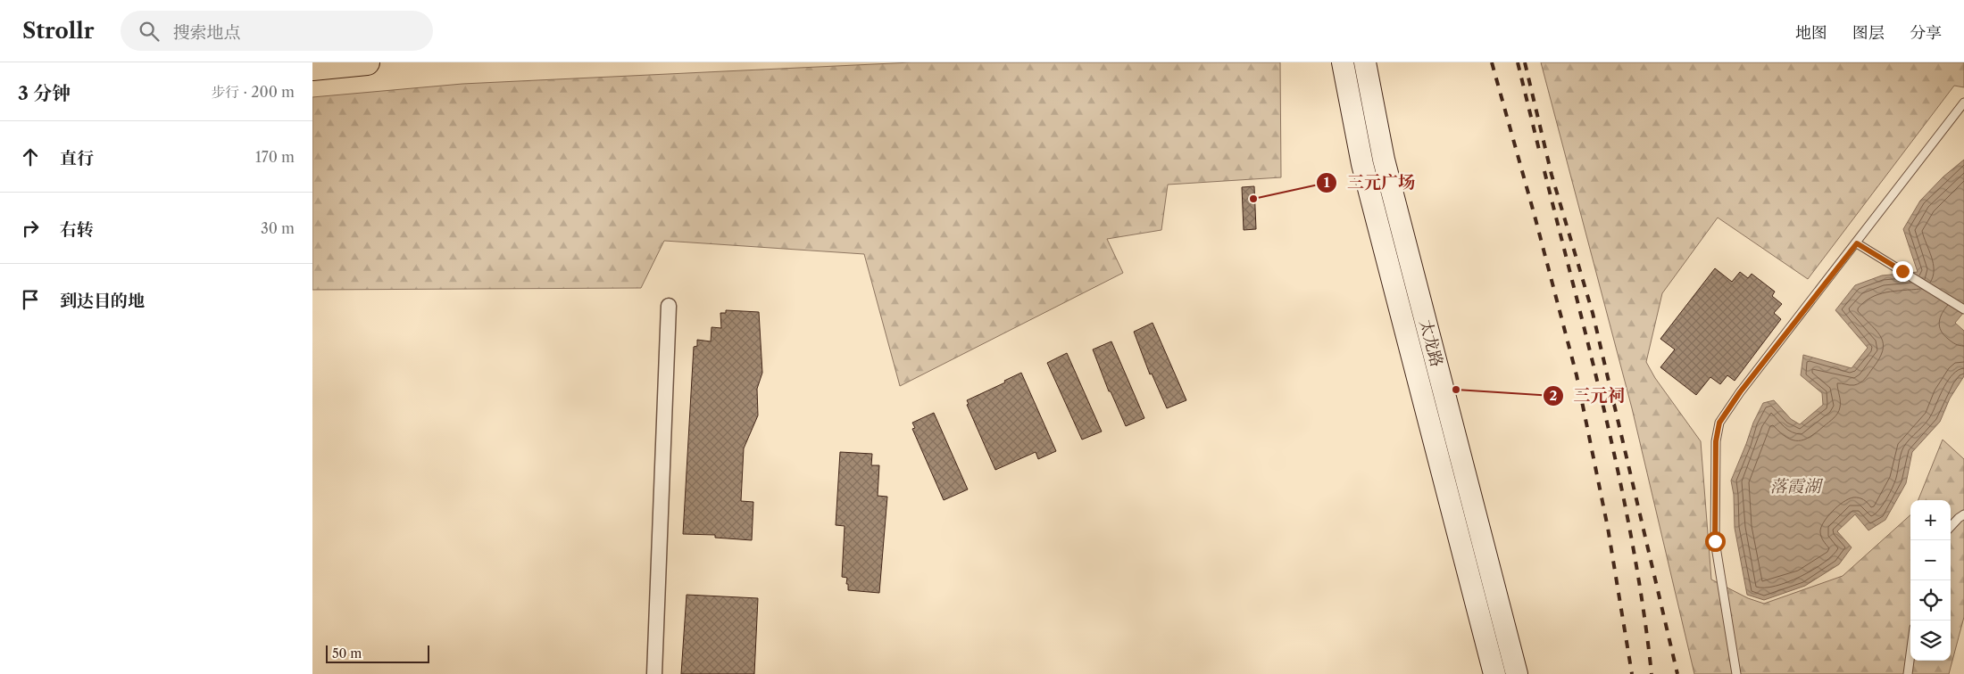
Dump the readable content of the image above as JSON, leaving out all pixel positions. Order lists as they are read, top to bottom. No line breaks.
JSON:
{"streets":{"main road":["太龙路"]},"water":["落霞湖"],"places":["三元广场","三元祠"],"scale_bar":"50 m","page":{"header":"Strollr","search":"搜索地点","nav":["地图","图层","分享"],"heading":["3 分钟","步行 · 200 m"],"list":[["直行","170 m"],["右转","30 m"],"到达目的地"],"map_buttons":["+","−"],"scale":"50 m"}}
